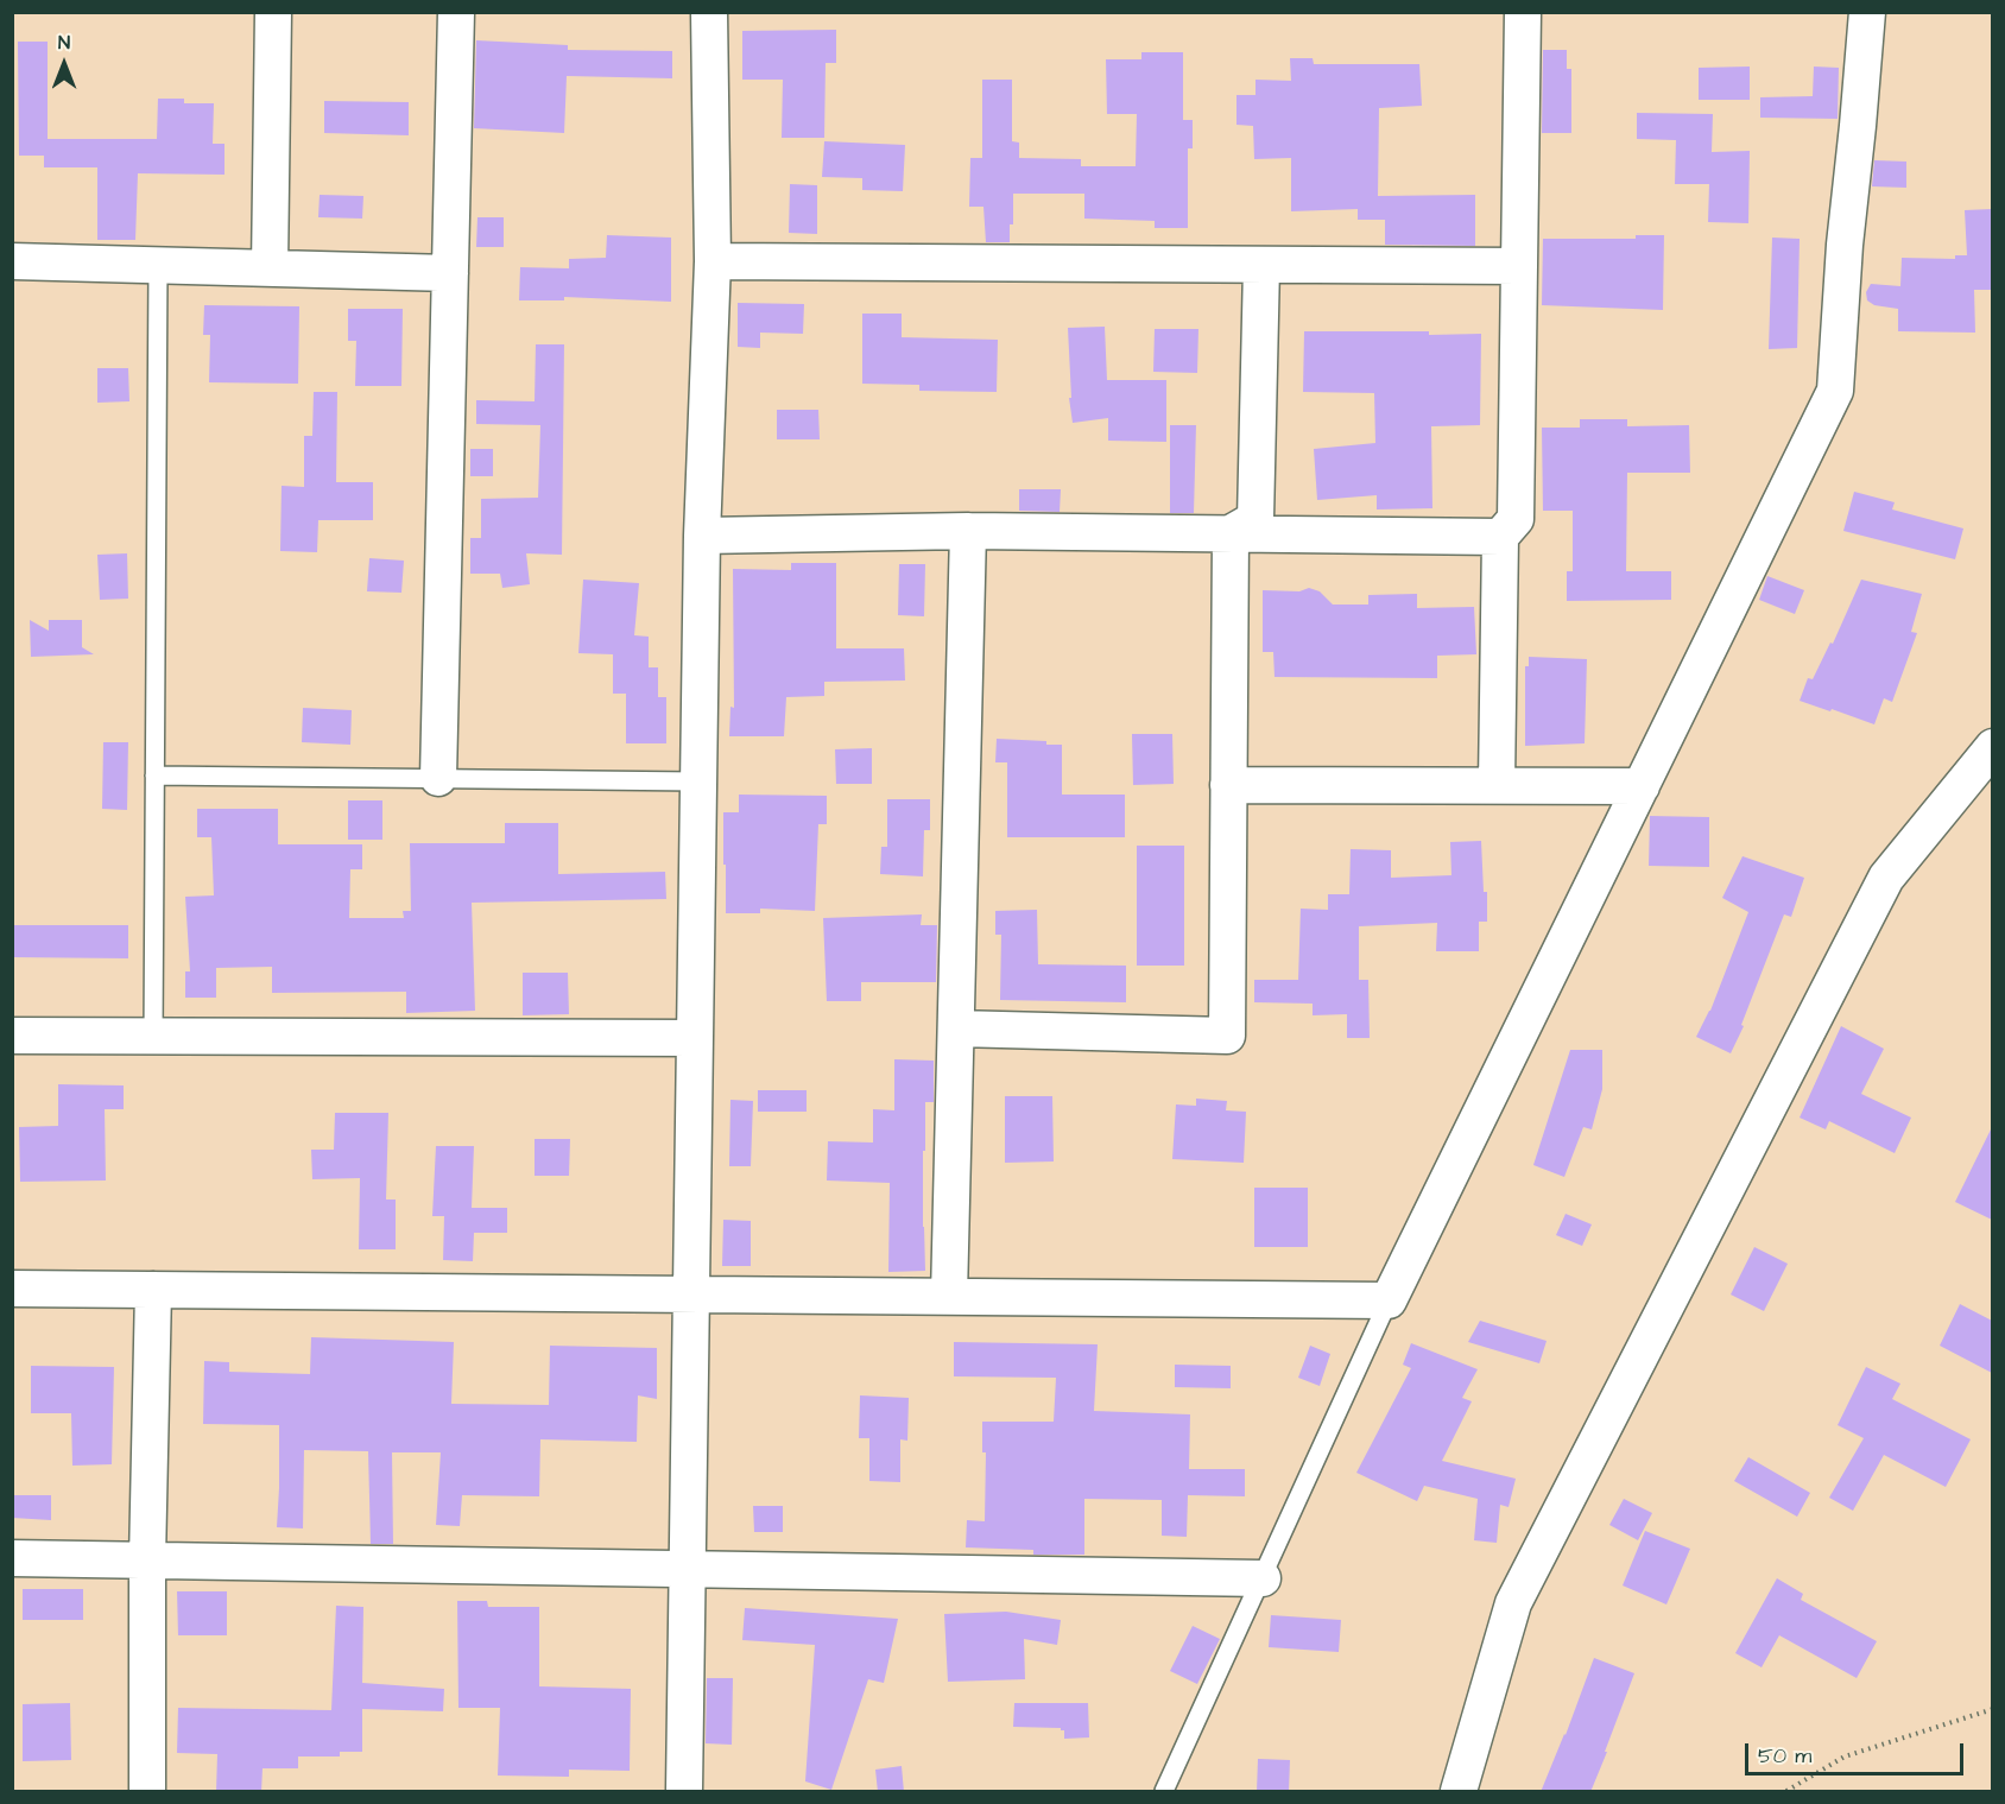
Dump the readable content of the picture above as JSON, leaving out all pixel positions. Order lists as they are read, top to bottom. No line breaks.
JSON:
{"scale_bar":"50 m","north":"top"}
